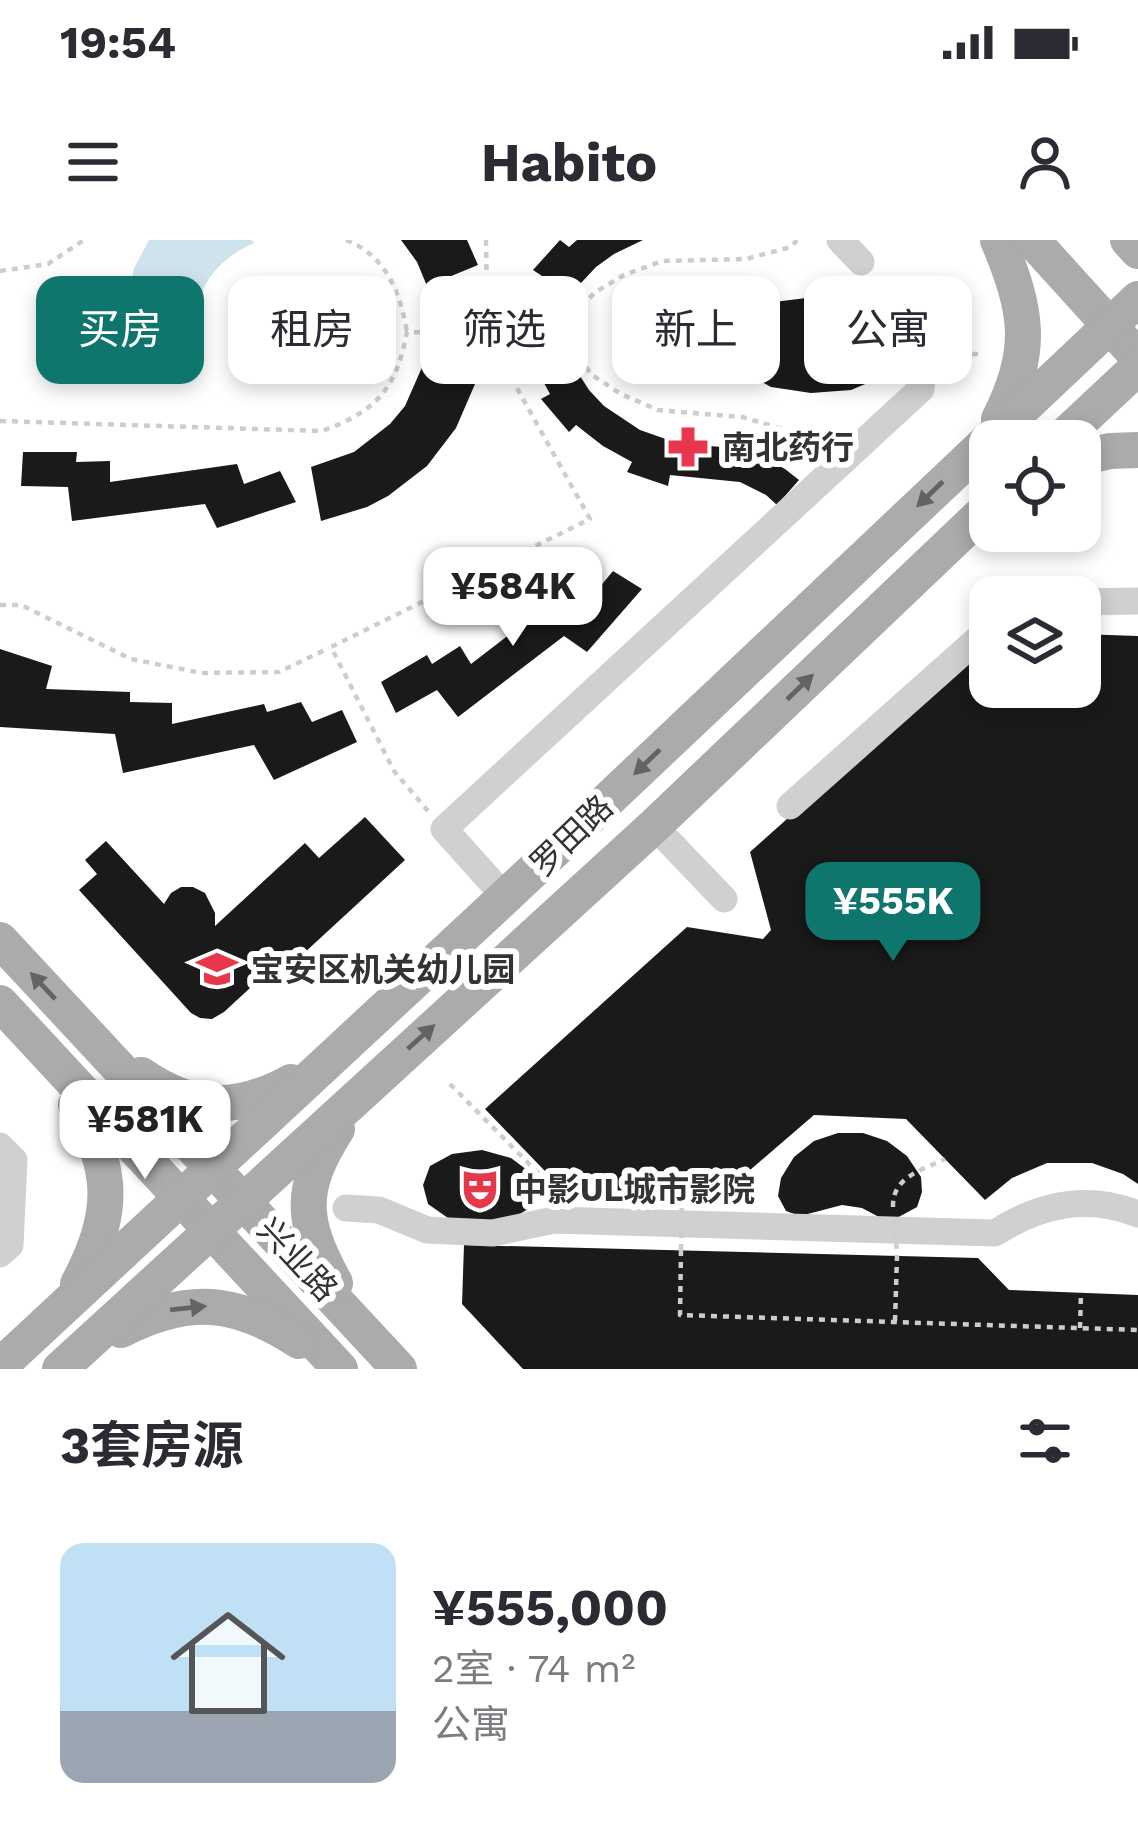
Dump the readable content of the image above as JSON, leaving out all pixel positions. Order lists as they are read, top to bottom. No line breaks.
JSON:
{"streets":{"main road":["罗田路","兴业路"]},"crossings":[["罗田路","兴业路"]],"places":{"pharmacy":["南北药行"],"school or university":["宝安区机关幼儿园"],"theatre":["中影UL城市影院"]},"page":{"status":"19:54","header":"Habito","chip":["买房","租房","筛选","新上","公寓"],"price":["¥584K","¥555K","¥581K"],"heading":"3套房源","list":[{"name":"¥555,000","note":"2室 · 74 m² · 公寓"}]}}
